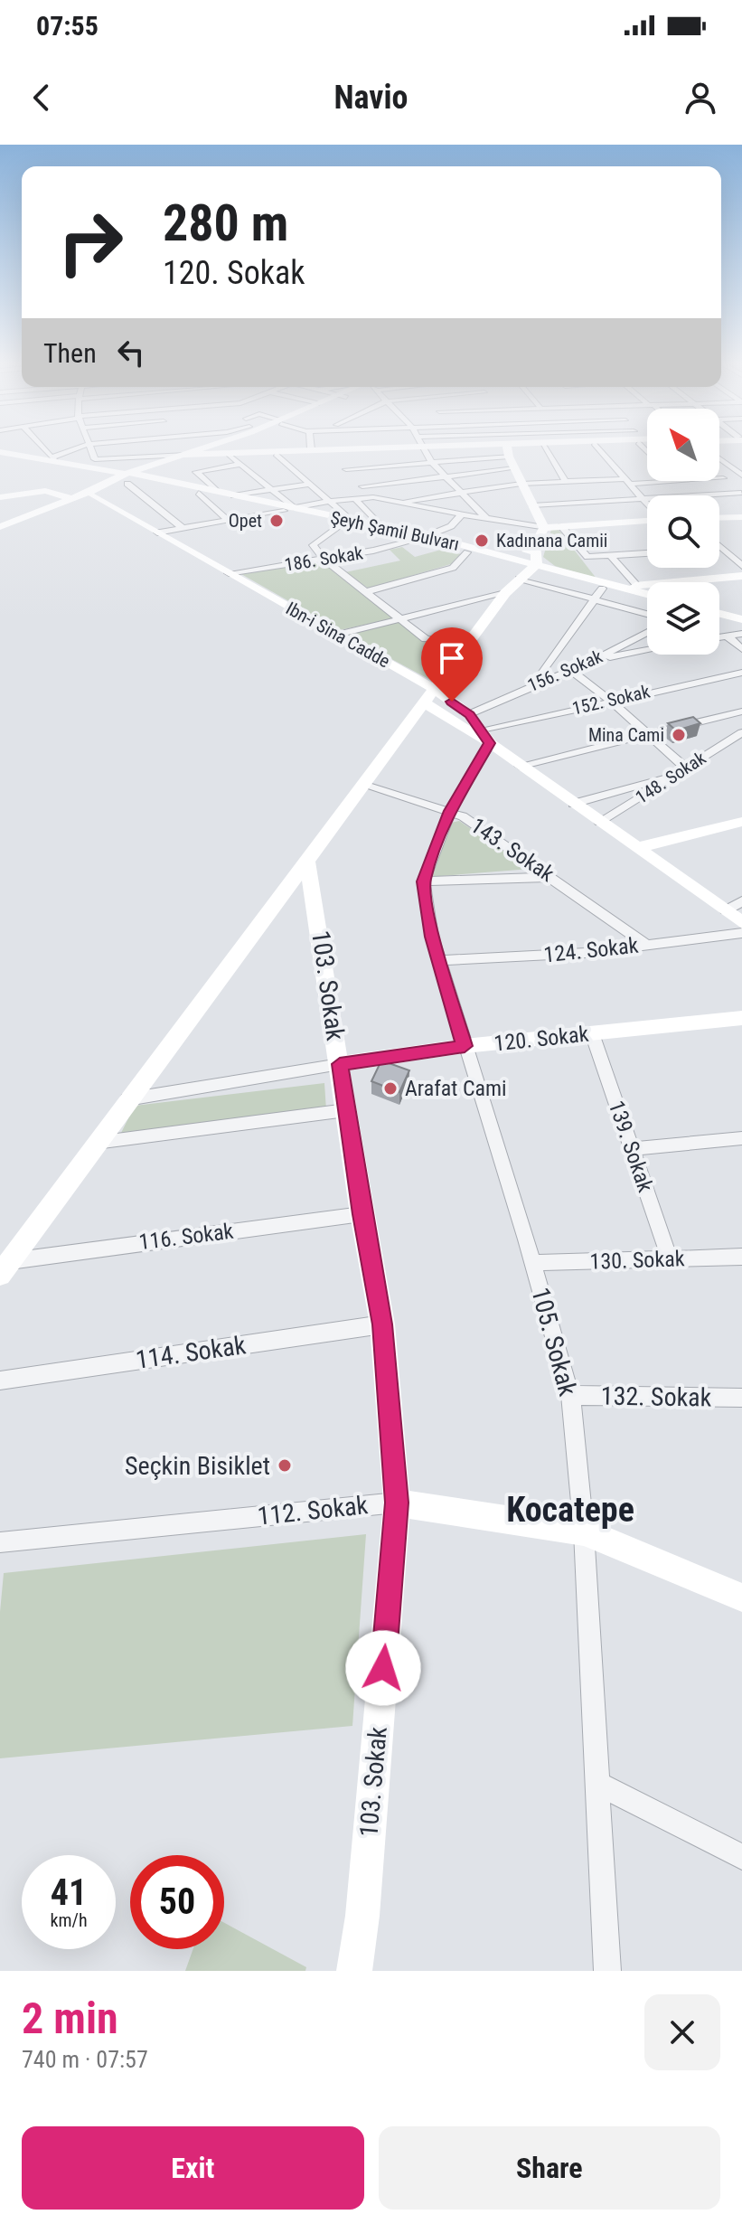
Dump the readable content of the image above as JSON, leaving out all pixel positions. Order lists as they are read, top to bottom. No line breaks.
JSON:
{"streets":{"main road":["Şeyh Şamil Bulvarı","Ibn-i Sina Cadde","103. Sokak","120. Sokak","112. Sokak"],"street":["186. Sokak","156. Sokak","152. Sokak","148. Sokak","143. Sokak","124. Sokak","139. Sokak","116. Sokak","130. Sokak","105. Sokak","114. Sokak","132. Sokak"]},"crossings":[["Şeyh Şamil Bulvarı","186. Sokak"],["186. Sokak","Ibn-i Sina Cadde"],["Ibn-i Sina Cadde","156. Sokak"],["Ibn-i Sina Cadde","152. Sokak"],["Ibn-i Sina Cadde","148. Sokak"],["143. Sokak","124. Sokak"],["124. Sokak","105. Sokak"],["103. Sokak","120. Sokak"],["103. Sokak","116. Sokak"],["103. Sokak","114. Sokak"],["103. Sokak","112. Sokak"],["120. Sokak","139. Sokak"],["120. Sokak","105. Sokak"],["139. Sokak","130. Sokak"],["130. Sokak","105. Sokak"],["105. Sokak","132. Sokak"],["105. Sokak","112. Sokak"]],"districts":["Kocatepe"],"places":["Opet","Kadınana Camii","Mina Cami","Arafat Cami","Seçkin Bisiklet"],"north":"top left","page":{"status":"07:55","header":"Navio","turn":["280 m","120. Sokak"],"then":"Then","speed":"41 km/h","limit":"50","heading":["2 min","740 m · 07:57"],"buttons":["Exit","Share"]}}
